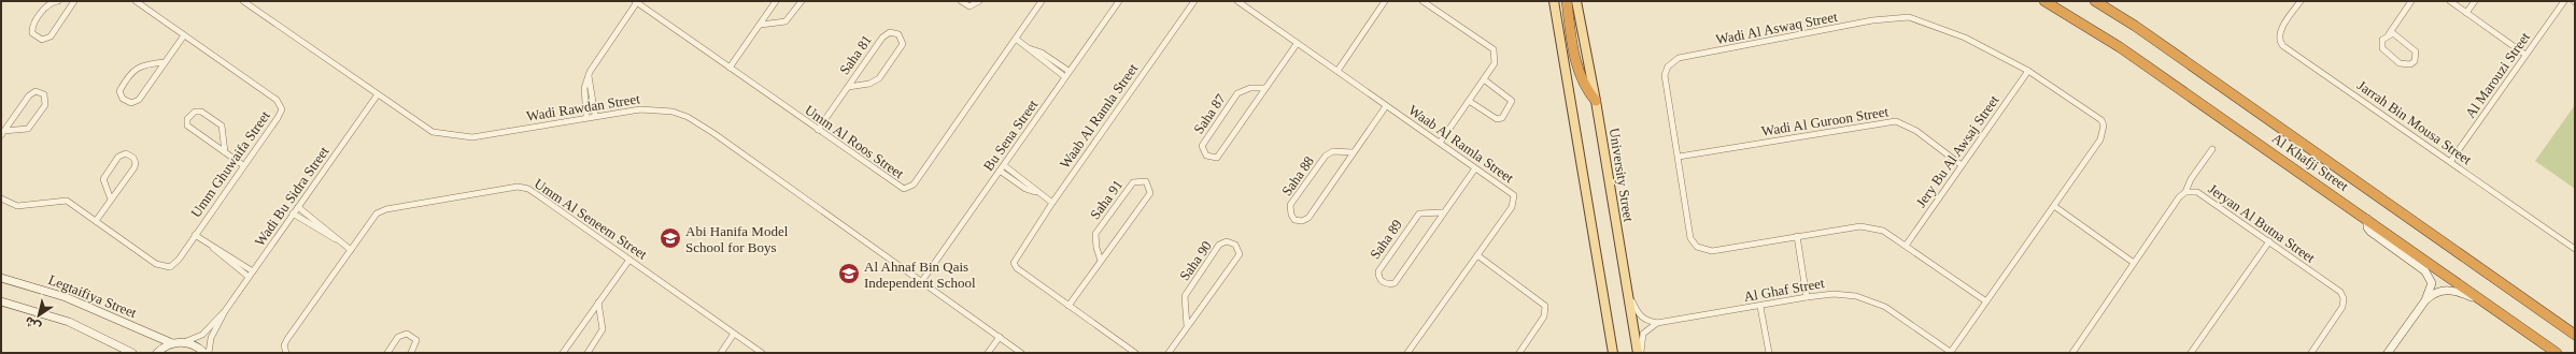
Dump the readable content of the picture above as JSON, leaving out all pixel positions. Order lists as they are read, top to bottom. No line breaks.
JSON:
{"streets":{"highway":["Al Khafji Street"],"main road":["University Street"],"street":["Wadi Al Aswaq Street","Saha 81","Al Marouzi Street","Wadi Rawdan Street","Saha 87","Waab Al Ramla Street","Wadi Al Guroon Street","Jarrah Bin Mousa Street","Bu Sena Street","Umm Al Roos Street","Jery Bu Al Awsaj Street","Umm Ghuwaifa Street","Saha 88","Wadi Bu Sidra Street","Saha 91","Umm Al Seneem Street","Jeryan Al Butna Street","Saha 89","Saha 90","Al Ghaf Street","Legtaifiya Street"]},"crossings":[["Wadi Al Aswaq Street","Wadi Al Guroon Street"],["Wadi Al Aswaq Street","Jery Bu Al Awsaj Street"],["Wadi Al Aswaq Street","Al Ghaf Street"],["Saha 81","Umm Al Roos Street"],["Al Marouzi Street","Jarrah Bin Mousa Street"],["Wadi Rawdan Street","Bu Sena Street"],["Wadi Rawdan Street","Umm Al Roos Street"],["Wadi Rawdan Street","Wadi Bu Sidra Street"],["Saha 87","Waab Al Ramla Street"],["Waab Al Ramla Street","Saha 88"],["Waab Al Ramla Street","Saha 91"],["Waab Al Ramla Street","Saha 89"],["Wadi Al Guroon Street","Jery Bu Al Awsaj Street"],["Umm Ghuwaifa Street","Wadi Bu Sidra Street"]],"places":{"school or university":["Abi Hanifa Model School for Boys","Al Ahnaf Bin Qais Independent School"]},"north":"bottom left"}
